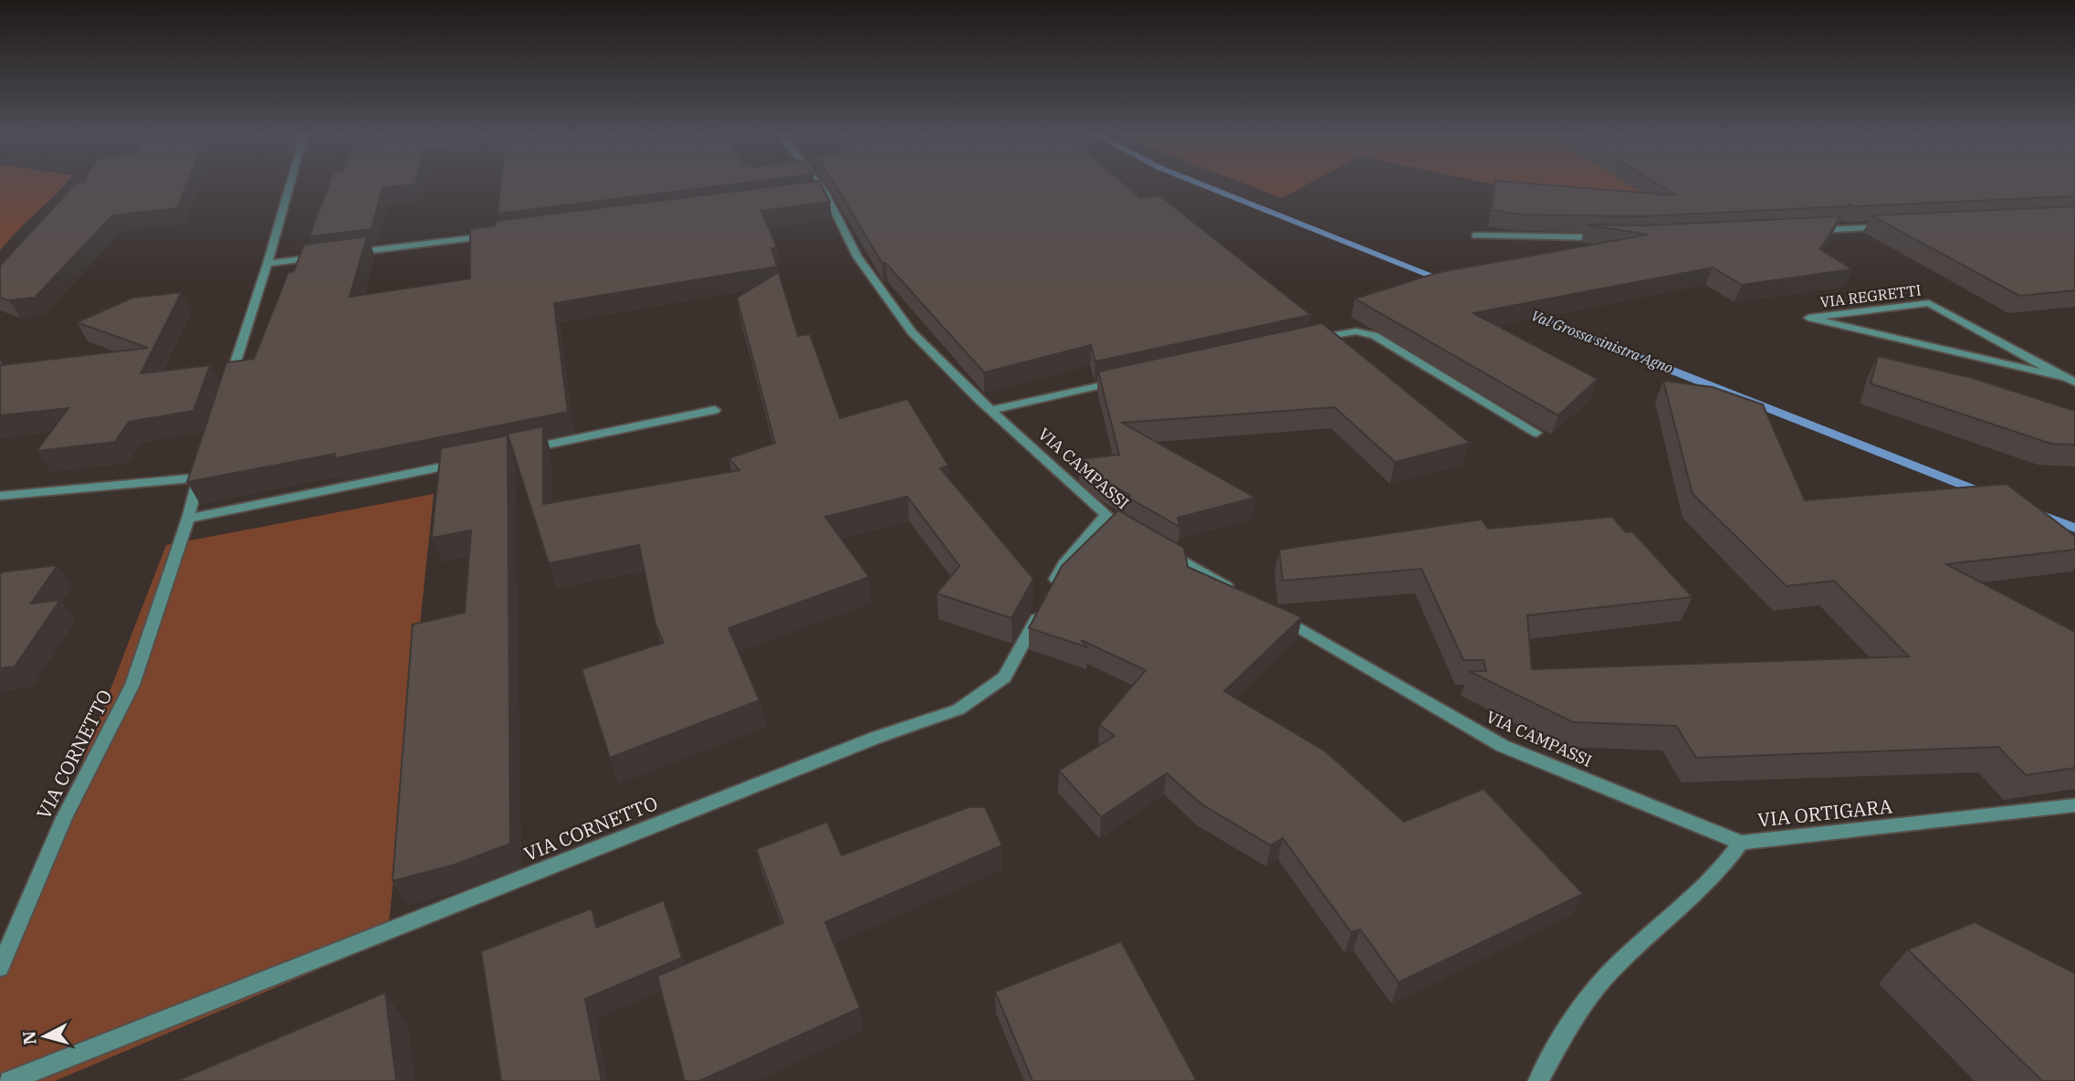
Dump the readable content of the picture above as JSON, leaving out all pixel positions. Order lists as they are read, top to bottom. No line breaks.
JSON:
{"streets":{"street":["VIA REGRETTI","VIA CAMPASSI","VIA CORNETTO","VIA ORTIGARA"]},"crossings":[["VIA CAMPASSI","VIA CORNETTO"],["VIA CAMPASSI","VIA ORTIGARA"]],"water":["Val Grossa sinistra Agno"],"north":"left"}
